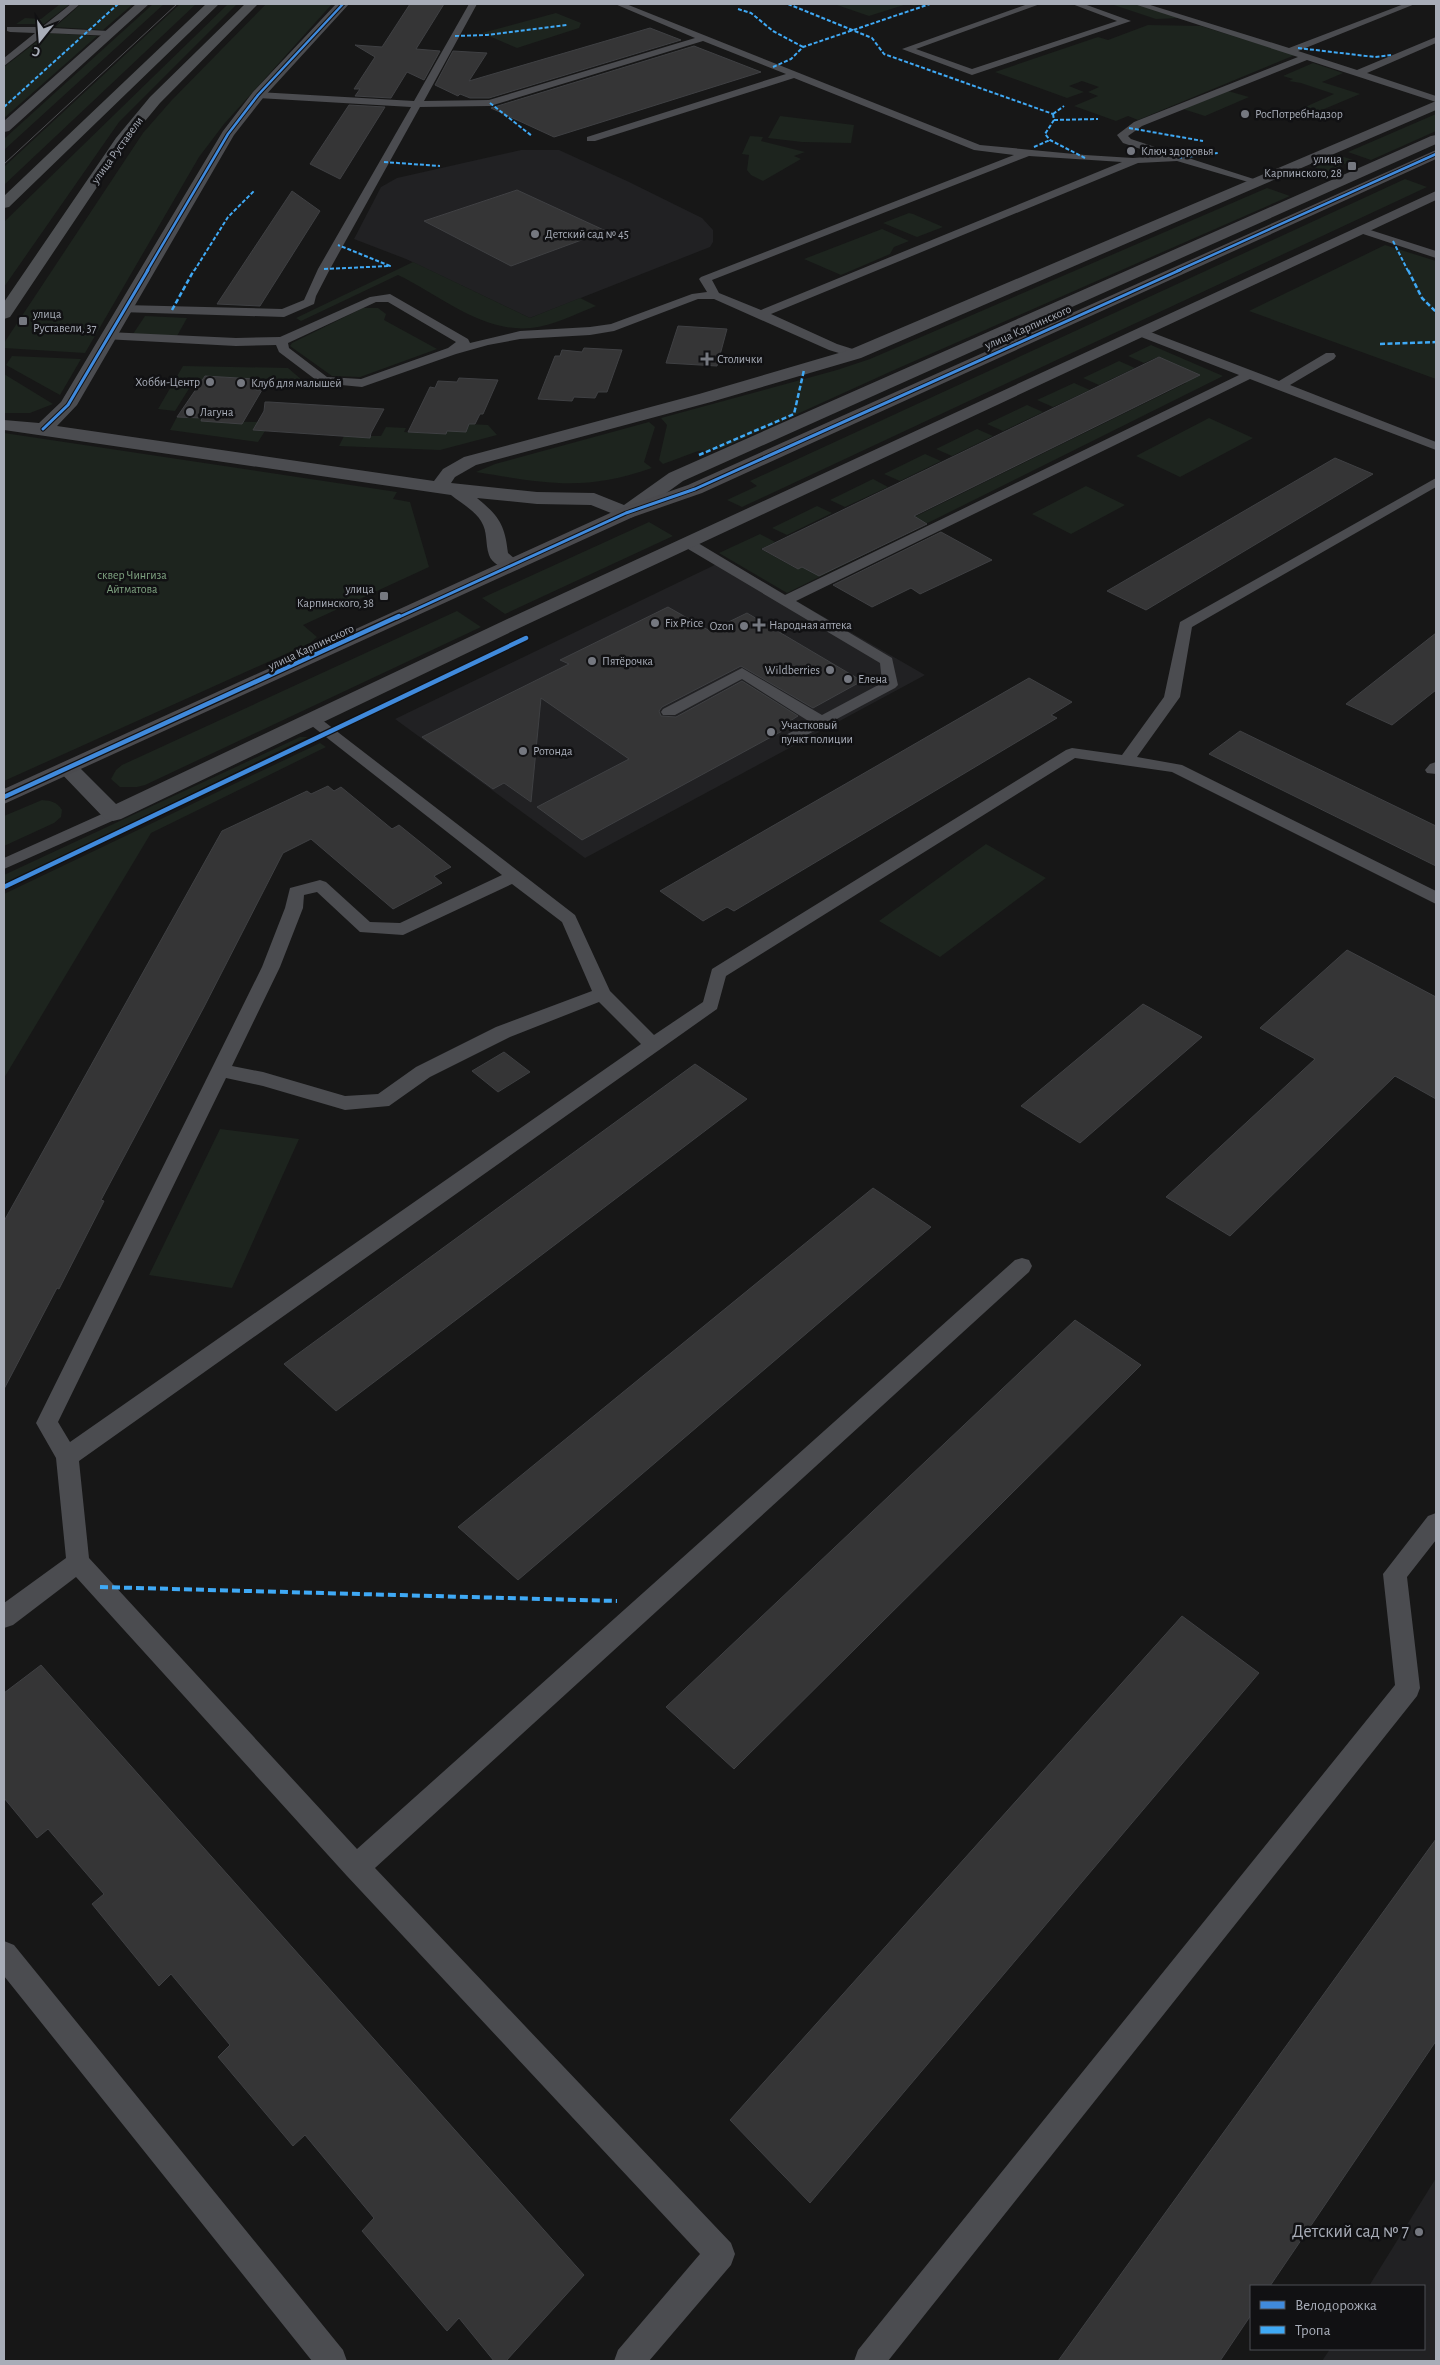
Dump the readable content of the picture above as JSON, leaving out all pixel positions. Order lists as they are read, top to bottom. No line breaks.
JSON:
{"streets":{"main road":["улица Руставели"],"street":["улица Карпинского"]},"parks":["сквер Чингиза Айтматова"],"places":{"other":["РосПотребНадзор","Ключ здоровья","Детский сад № 45","Хобби-Центр","Клуб для малышей","Лагуна","Fix Price","Ozon","Пятёрочка","Wildberries","Елена","Участковый пункт полиции","Ротонда","Детский сад № 7"],"transit":["улица Карпинского, 28","улица Руставели, 37","улица Карпинского, 38"],"health":["Столички","Народная аптека"]},"legend":["Велодорожка","Тропа"],"north":"bottom"}
